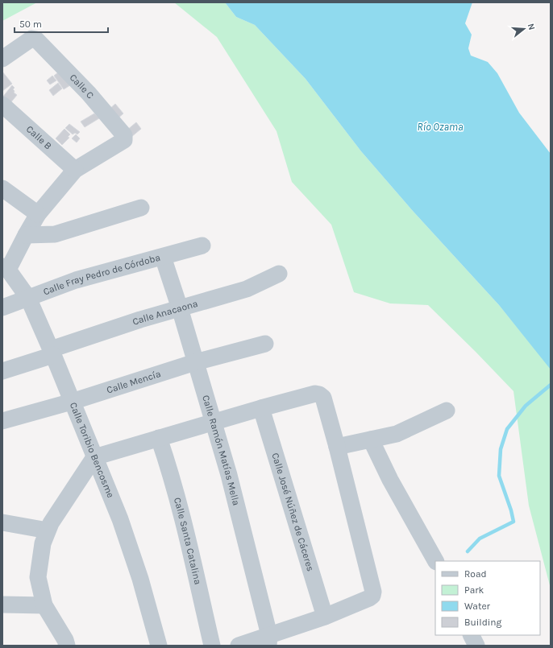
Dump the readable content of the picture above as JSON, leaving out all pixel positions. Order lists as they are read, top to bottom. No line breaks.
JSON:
{"streets":{"street":["Calle C","Calle B","Calle Fray Pedro de Córdoba","Calle Anacaona","Calle Mencía","Calle Ramón Matías Mella","Calle Toribio Bencosme","Calle José Núñez de Cáceres","Calle Santa Catalina"]},"crossings":[["Calle C","Calle B"],["Calle Fray Pedro de Córdoba","Calle Ramón Matías Mella"],["Calle Fray Pedro de Córdoba","Calle Toribio Bencosme"],["Calle Anacaona","Calle Ramón Matías Mella"],["Calle Anacaona","Calle Toribio Bencosme"],["Calle Mencía","Calle Ramón Matías Mella"],["Calle Mencía","Calle Toribio Bencosme"]],"water":["Río Ozama"],"legend":["Road","Park","Water","Building"],"scale_bar":"50 m","north":"right"}
